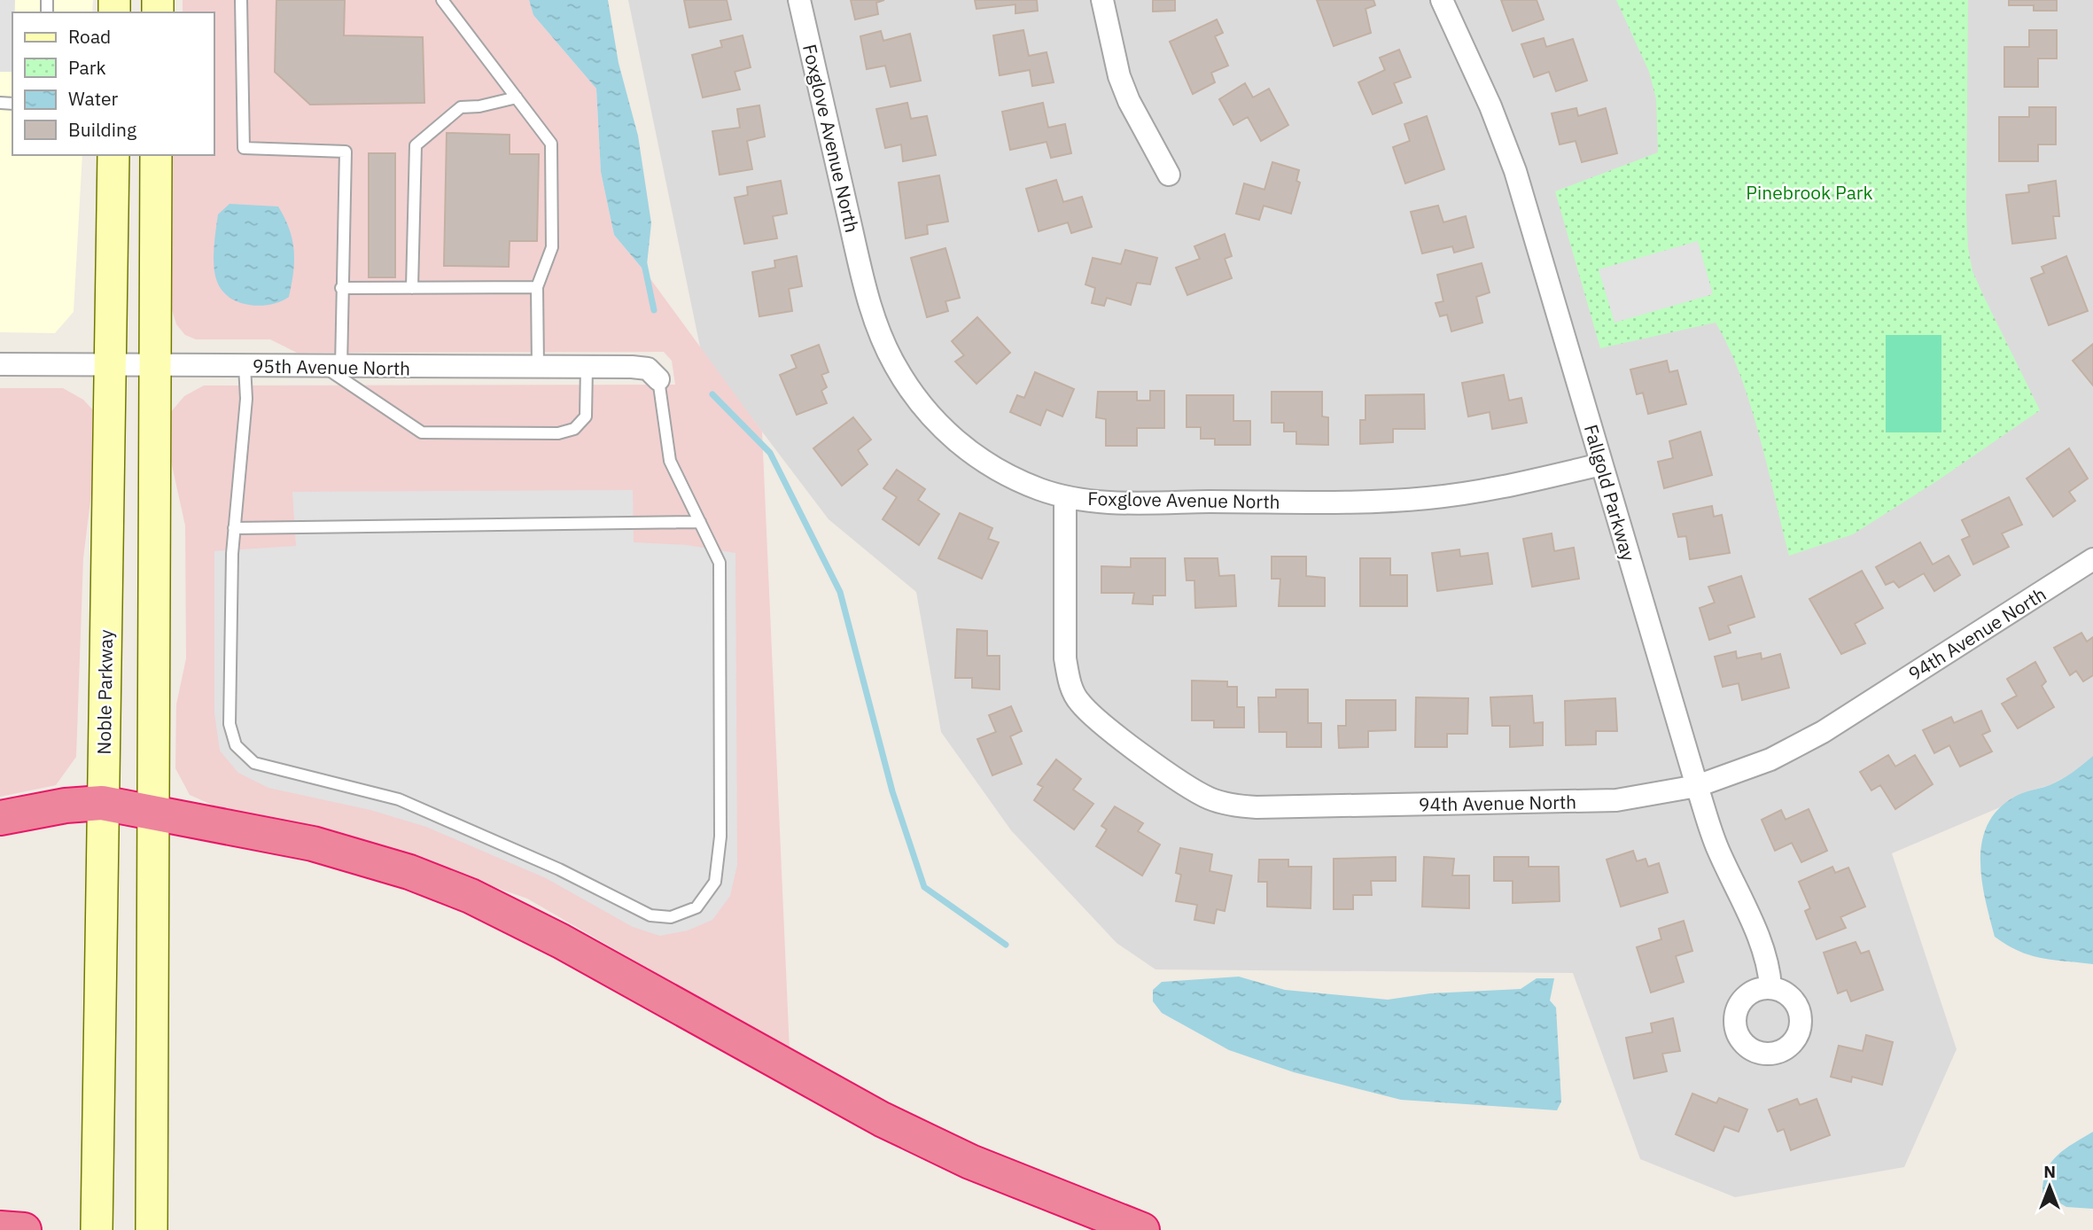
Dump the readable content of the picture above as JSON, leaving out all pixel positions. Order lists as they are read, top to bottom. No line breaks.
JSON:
{"streets":{"main road":["Noble Parkway"],"street":["Foxglove Avenue North","95th Avenue North","Fallgold Parkway","94th Avenue North"]},"crossings":[["Foxglove Avenue North","Fallgold Parkway"],["Foxglove Avenue North","94th Avenue North"],["95th Avenue North","Noble Parkway"],["Fallgold Parkway","94th Avenue North"]],"parks":["Pinebrook Park"],"legend":["Road","Park","Water","Building"],"north":"top"}
